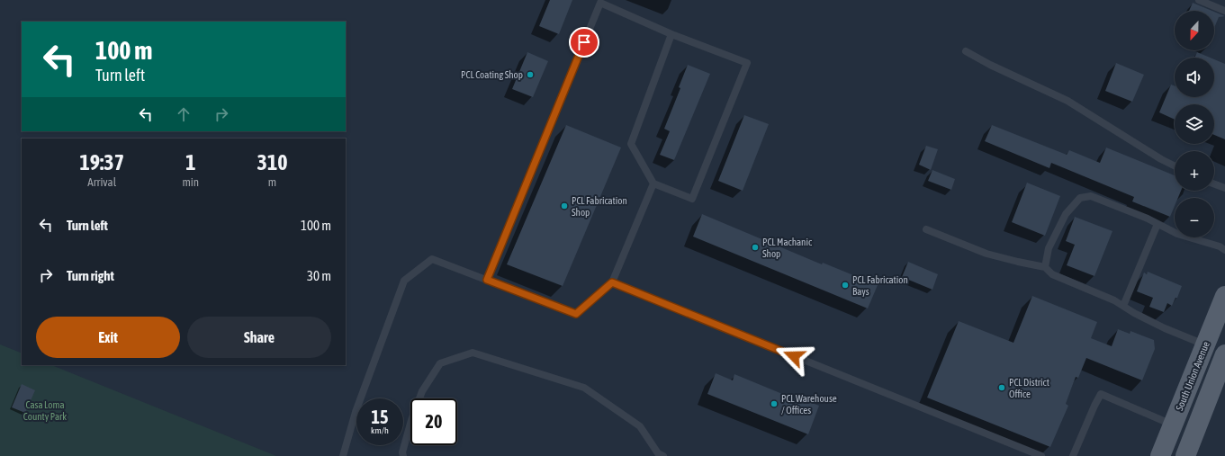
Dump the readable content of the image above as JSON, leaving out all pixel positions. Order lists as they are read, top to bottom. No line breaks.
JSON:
{"streets":{"main road":["South Union Avenue"]},"parks":["Casa Loma County Park"],"places":["PCL Coating Shop","PCL Fabrication Shop","PCL Machanic Shop","PCL Fabrication Bays","PCL District Office","PCL Warehouse / Offices"],"north":"bottom","page":{"map_buttons":["+","−"],"turn":["100 m","Turn left"],"eta":["19:37","Arrival","1","min","310","m"],"list":[{"name":"Turn left","value":"100 m"},{"name":"Turn right","value":"30 m"}],"buttons":["Exit","Share"],"speed":"15 km/h","limit":"20"}}
